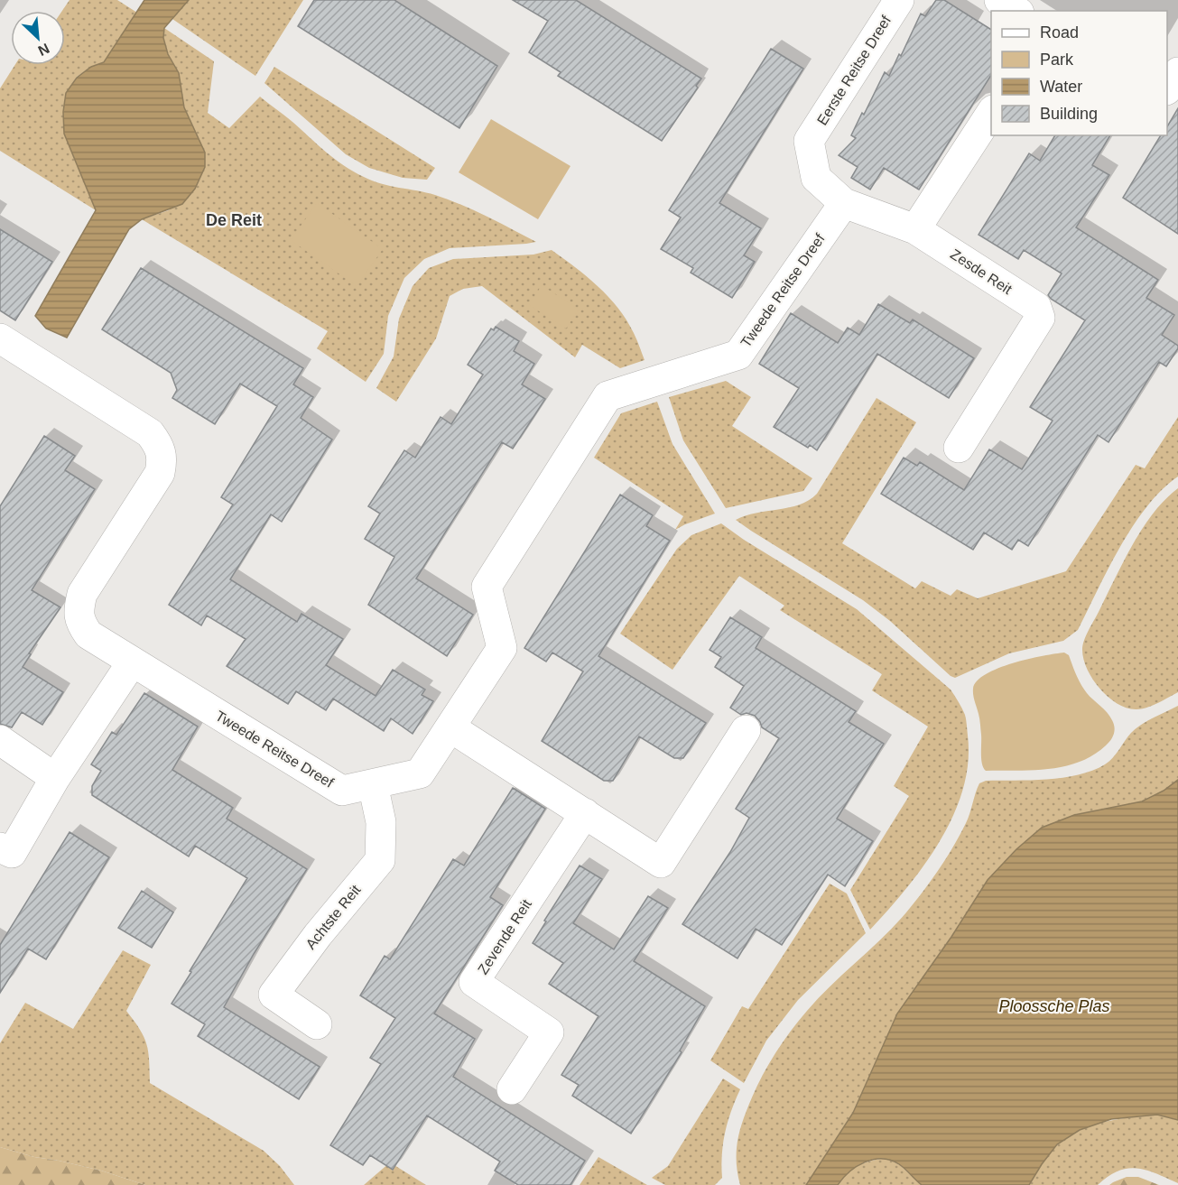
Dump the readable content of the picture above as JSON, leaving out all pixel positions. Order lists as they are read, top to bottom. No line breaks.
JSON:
{"streets":{"street":["Eerste Reitse Dreef","Zesde Reit","Tweede Reitse Dreef","Achtste Reit","Zevende Reit"]},"crossings":[["Eerste Reitse Dreef","Zesde Reit"],["Zesde Reit","Tweede Reitse Dreef"],["Tweede Reitse Dreef","Achtste Reit"]],"districts":["De Reit"],"water":["Ploossche Plas"],"legend":["Road","Park","Water","Building"],"north":"bottom right"}
